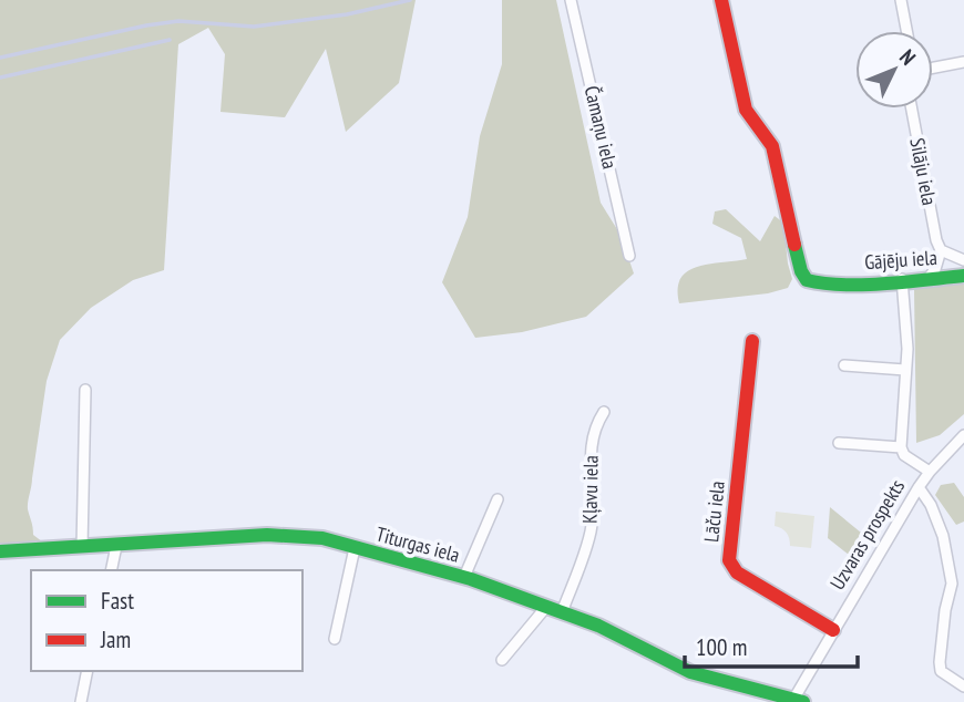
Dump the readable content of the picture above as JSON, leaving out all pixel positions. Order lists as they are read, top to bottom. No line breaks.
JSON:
{"streets":{"street":["Čamaņu iela","Silāju iela","Gājēju iela","Kļavu iela","Lāču iela","Uzvaras prospekts","Titurgas iela"]},"crossings":[["Kļavu iela","Titurgas iela"],["Lāču iela","Uzvaras prospekts"],["Uzvaras prospekts","Titurgas iela"]],"legend":["Fast","Jam"],"scale_bar":"100 m","north":"top right"}
